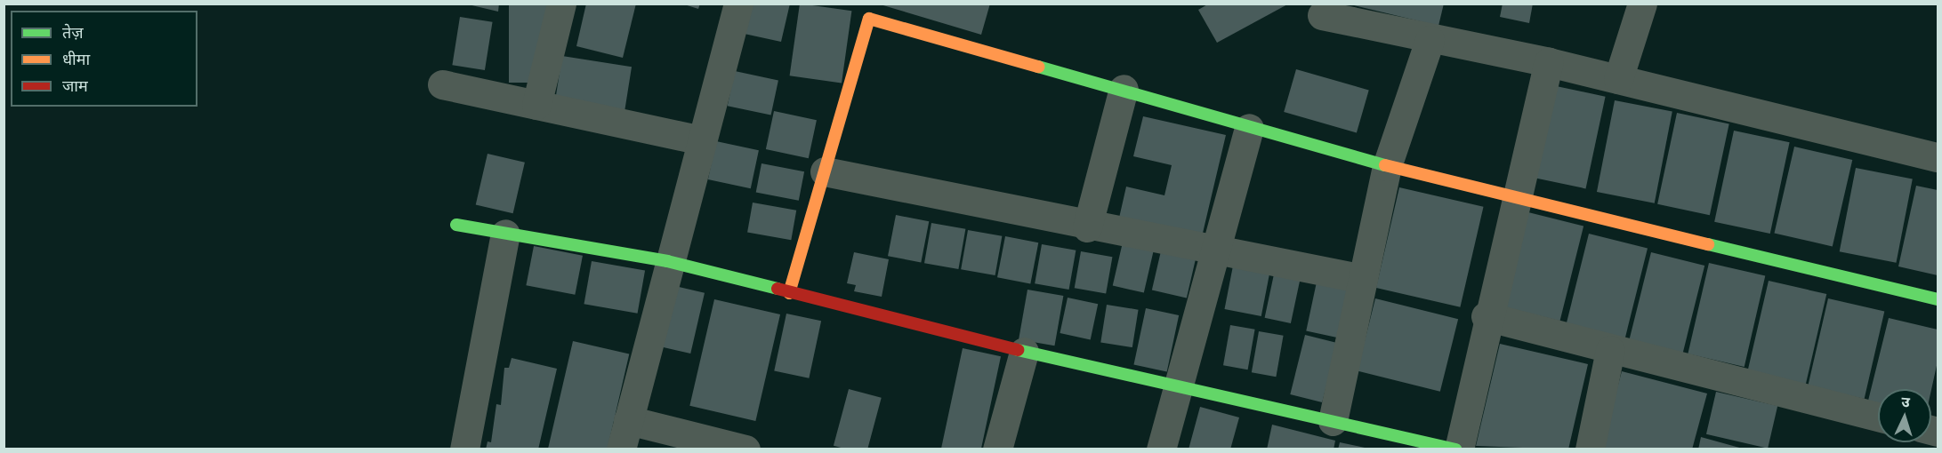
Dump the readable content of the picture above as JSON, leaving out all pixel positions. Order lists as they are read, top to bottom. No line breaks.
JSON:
{"legend":["तेज़","धीमा","जाम"],"north":"top"}
